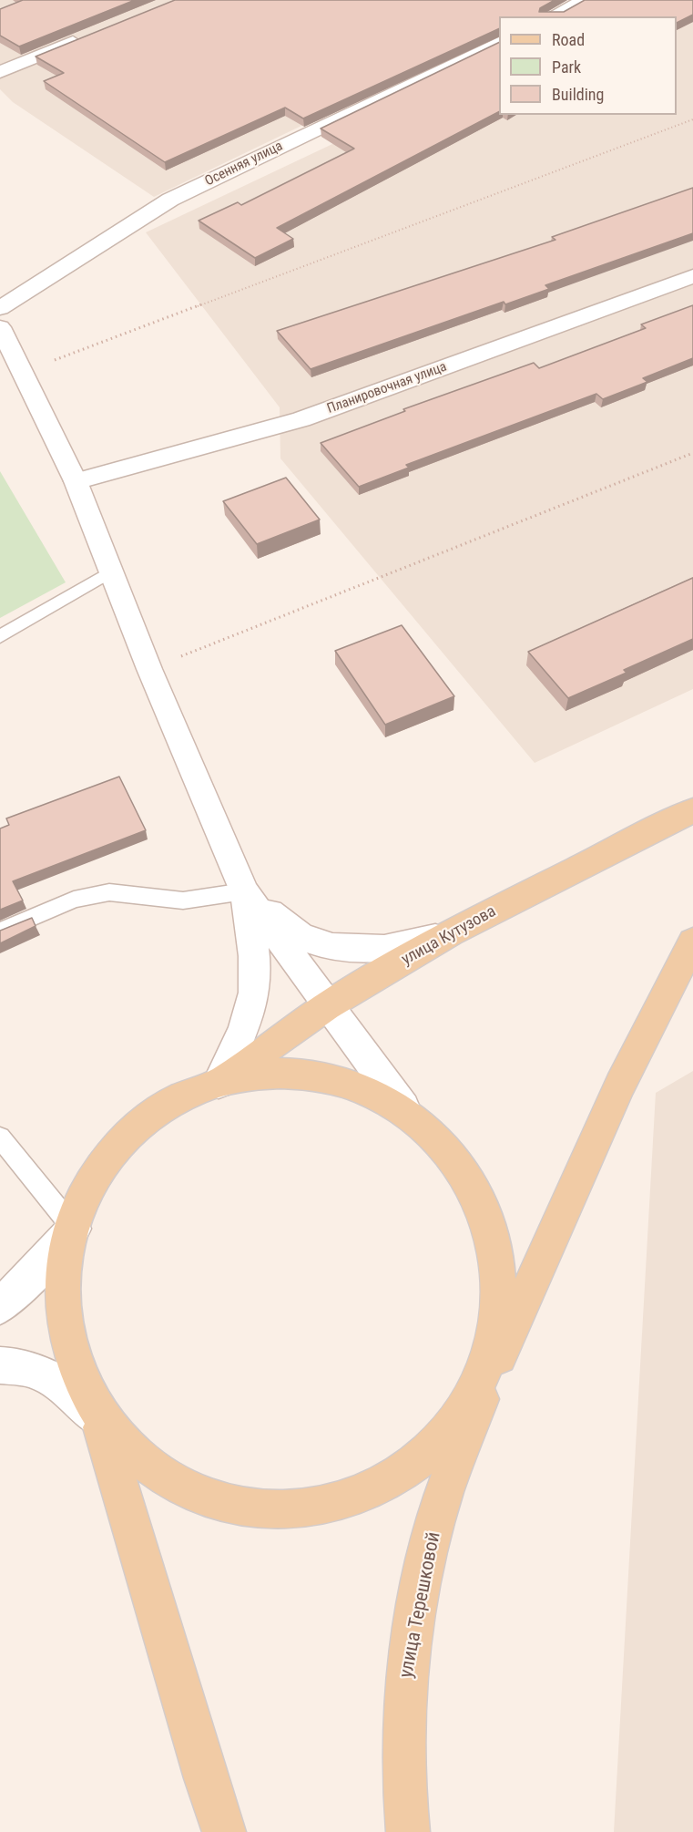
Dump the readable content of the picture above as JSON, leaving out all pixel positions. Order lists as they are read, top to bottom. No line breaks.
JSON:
{"streets":{"main road":["улица Кутузова","улица Терешковой"],"street":["Осенняя улица","Планировочная улица"]},"legend":["Road","Park","Building"]}
